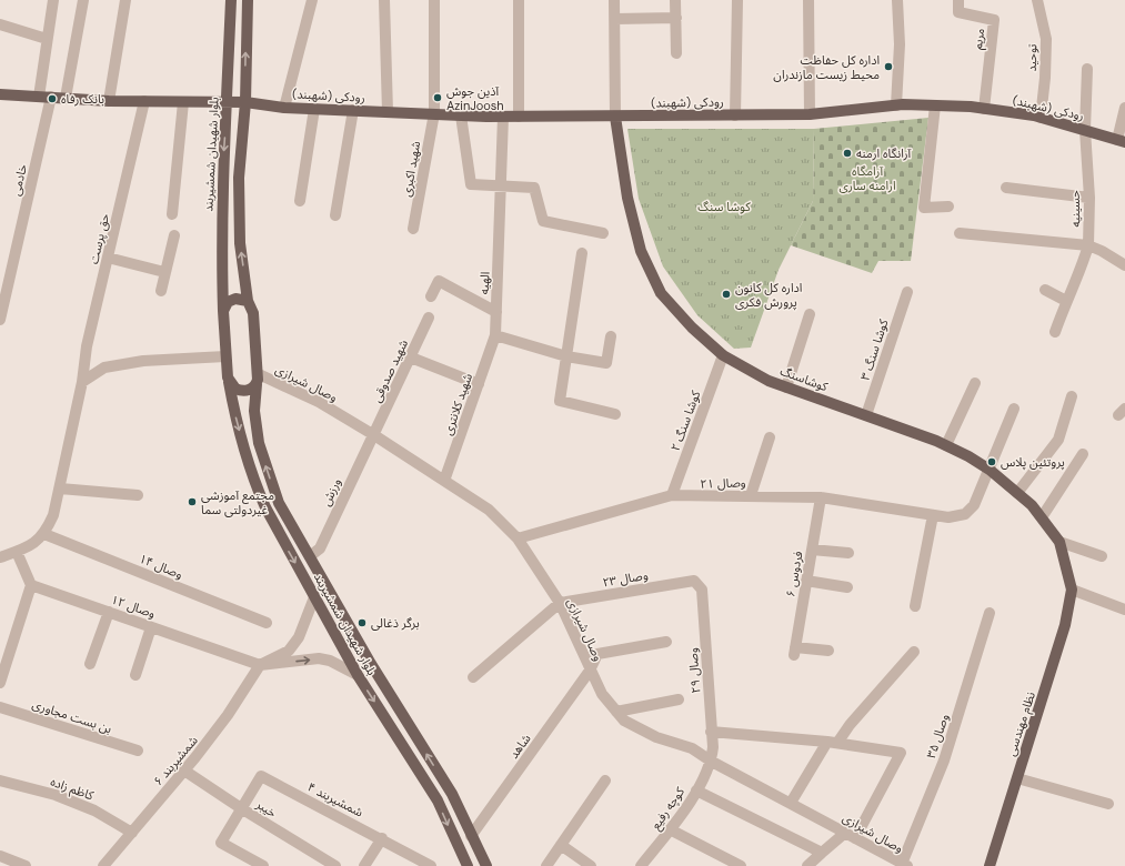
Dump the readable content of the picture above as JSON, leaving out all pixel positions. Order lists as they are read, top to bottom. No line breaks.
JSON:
{"streets":{"main road":["رودکی (شهبند)","بلوار شهیدان شمشیربند","کوشاسنگ","نظام مهندسی"],"street":["مریم","توحید","شهید اکبری","خادمی","حسینیه","حق پرست","الهیه","کوشا سنگ ۳","شهید صدوقی","وصال شیرازی","شهید کلانتری","کوشا سنگ ۲","وصال ۲۱","ورزش","وصال ۱۴","فردوس ۶","وصال ۲۳","وصال ۱۲","وصال ۲۹","بن بست مجاوری","وصال ۳۵","شاهد","شمشیربند ۶","کاظم زاده","شمشیربند ۴","خیبر","کوچه رفیع"]},"crossings":[["مریم","رودکی (شهبند)"],["توحید","رودکی (شهبند)"],["رودکی (شهبند)","بلوار شهیدان شمشیربند"],["رودکی (شهبند)","شهید اکبری"],["رودکی (شهبند)","حسینیه"],["رودکی (شهبند)","الهیه"],["رودکی (شهبند)","کوشاسنگ"],["بلوار شهیدان شمشیربند","وصال شیرازی"],["بلوار شهیدان شمشیربند","ورزش"],["بلوار شهیدان شمشیربند","شاهد"],["الهیه","شهید کلانتری"],["کوشا سنگ ۳","کوشاسنگ"],["شهید صدوقی","وصال شیرازی"],["شهید صدوقی","ورزش"],["کوشاسنگ","کوشا سنگ ۲"],["کوشاسنگ","وصال ۲۱"],["کوشاسنگ","نظام مهندسی"],["وصال شیرازی","شهید کلانتری"],["وصال شیرازی","وصال ۲۱"],["وصال شیرازی","ورزش"],["وصال شیرازی","وصال ۲۳"],["وصال شیرازی","وصال ۲۹"],["وصال شیرازی","وصال ۳۵"],["وصال شیرازی","شاهد"],["وصال شیرازی","کوچه رفیع"],["کوشا سنگ ۲","وصال ۲۱"],["وصال ۲۱","فردوس ۶"],["وصال ۲۳","وصال ۲۹"],["وصال ۱۲","شمشیربند ۶"],["وصال ۲۹","کوچه رفیع"],["شمشیربند ۶","کاظم زاده"],["شمشیربند ۶","خیبر"],["شمشیربند ۴","خیبر"]],"parks":["آرامگاه ارامنه ساری","کوشا سنگ"],"places":["اداره کل حفاظت محیط زیست مازندران","آذین جوش AzinJoosh","بانک رفاه","آرانگاه ارمنه","اداره کل کانون پرورش فکری","پروتئین پلاس","مجتمع آموزشی غیردولتی سما","برگر ذغالی"]}
